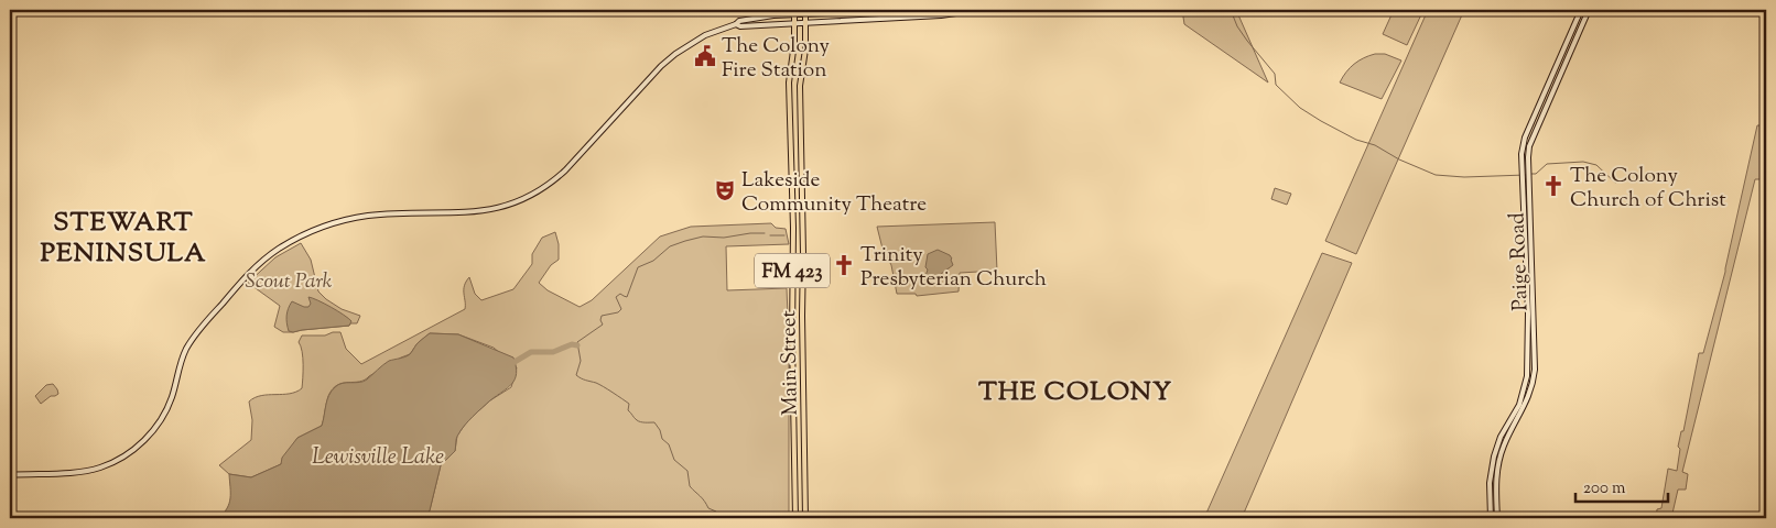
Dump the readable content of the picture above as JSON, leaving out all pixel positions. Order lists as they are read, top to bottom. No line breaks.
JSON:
{"streets":{"main road":["Paige Road","FM 423","Main Street"]},"districts":["STEWART PENINSULA","THE COLONY"],"water":["Lewisville Lake"],"parks":["Scout Park"],"places":{"public building":["The Colony Fire Station"],"church":["The Colony Church of Christ","Trinity Presbyterian Church"],"theatre":["Lakeside Community Theatre"]},"scale_bar":"200 m"}
